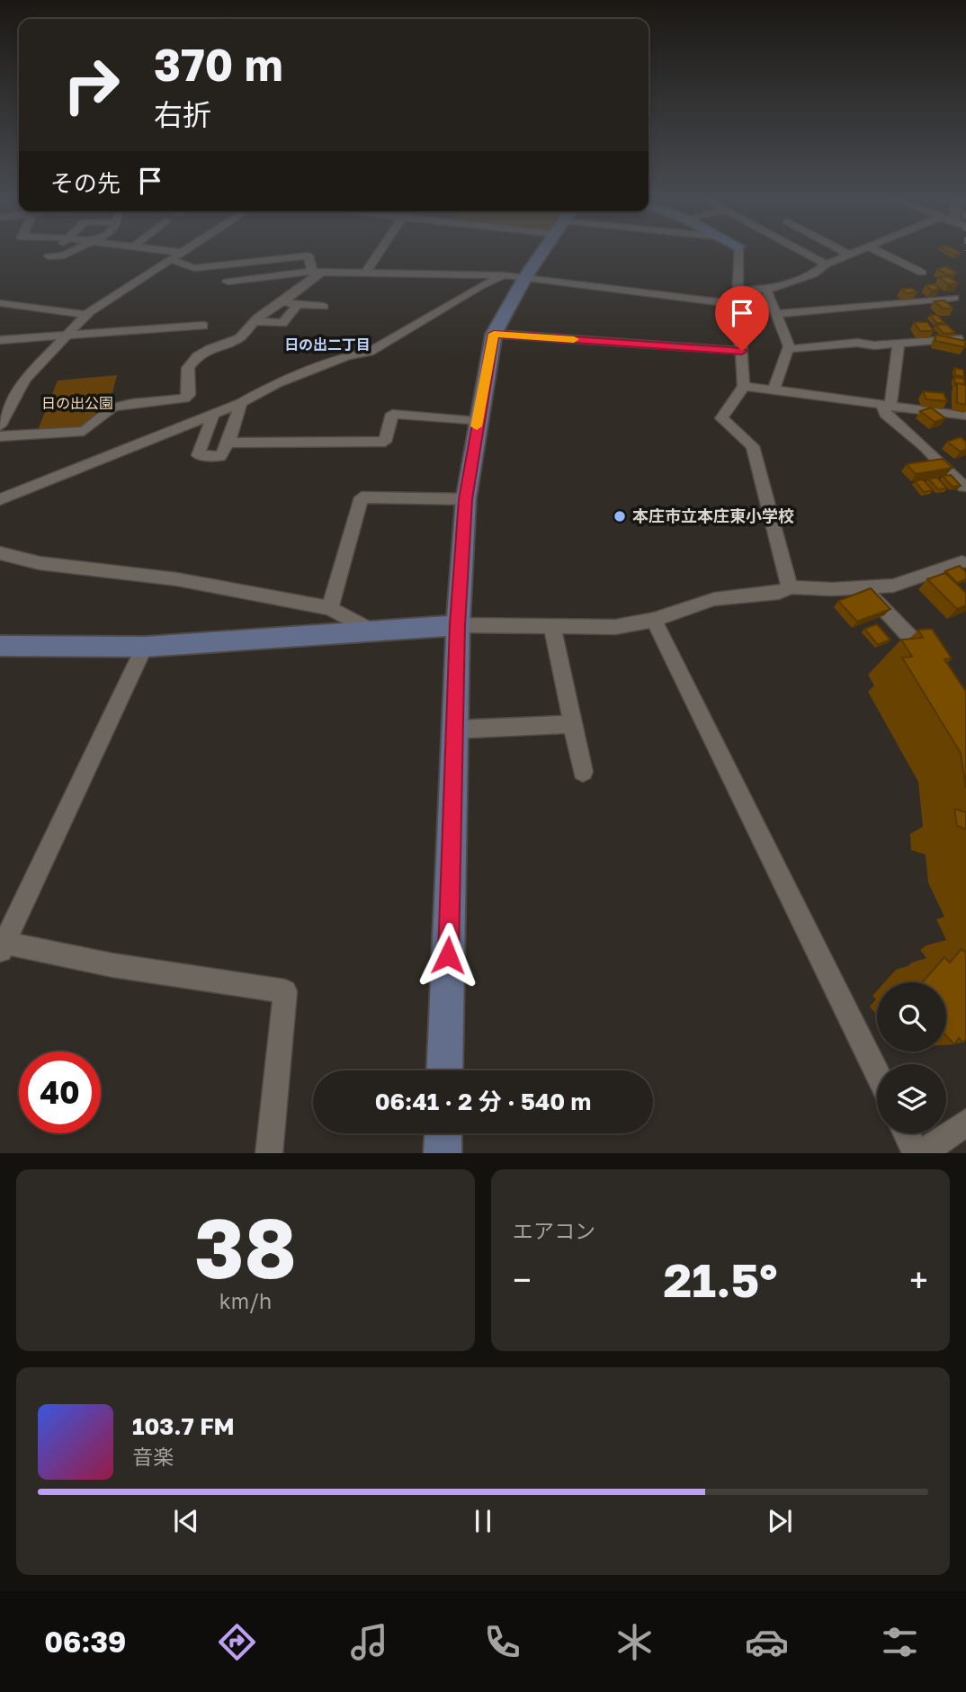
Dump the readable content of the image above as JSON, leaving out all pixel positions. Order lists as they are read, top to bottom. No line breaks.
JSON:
{"districts":["日の出二丁目"],"parks":["日の出公園"],"places":["本庄市立本庄東小学校"],"page":{"turn":["370 m","右折"],"then":"その先","limit":"40","trip":"06:41 · 2 分 · 540 m","tile":[["38","km/h"],"エアコン"],"heat":["−","21.5°","+"],"song":["103.7 FM","音楽"],"tabs":"06:39"}}
